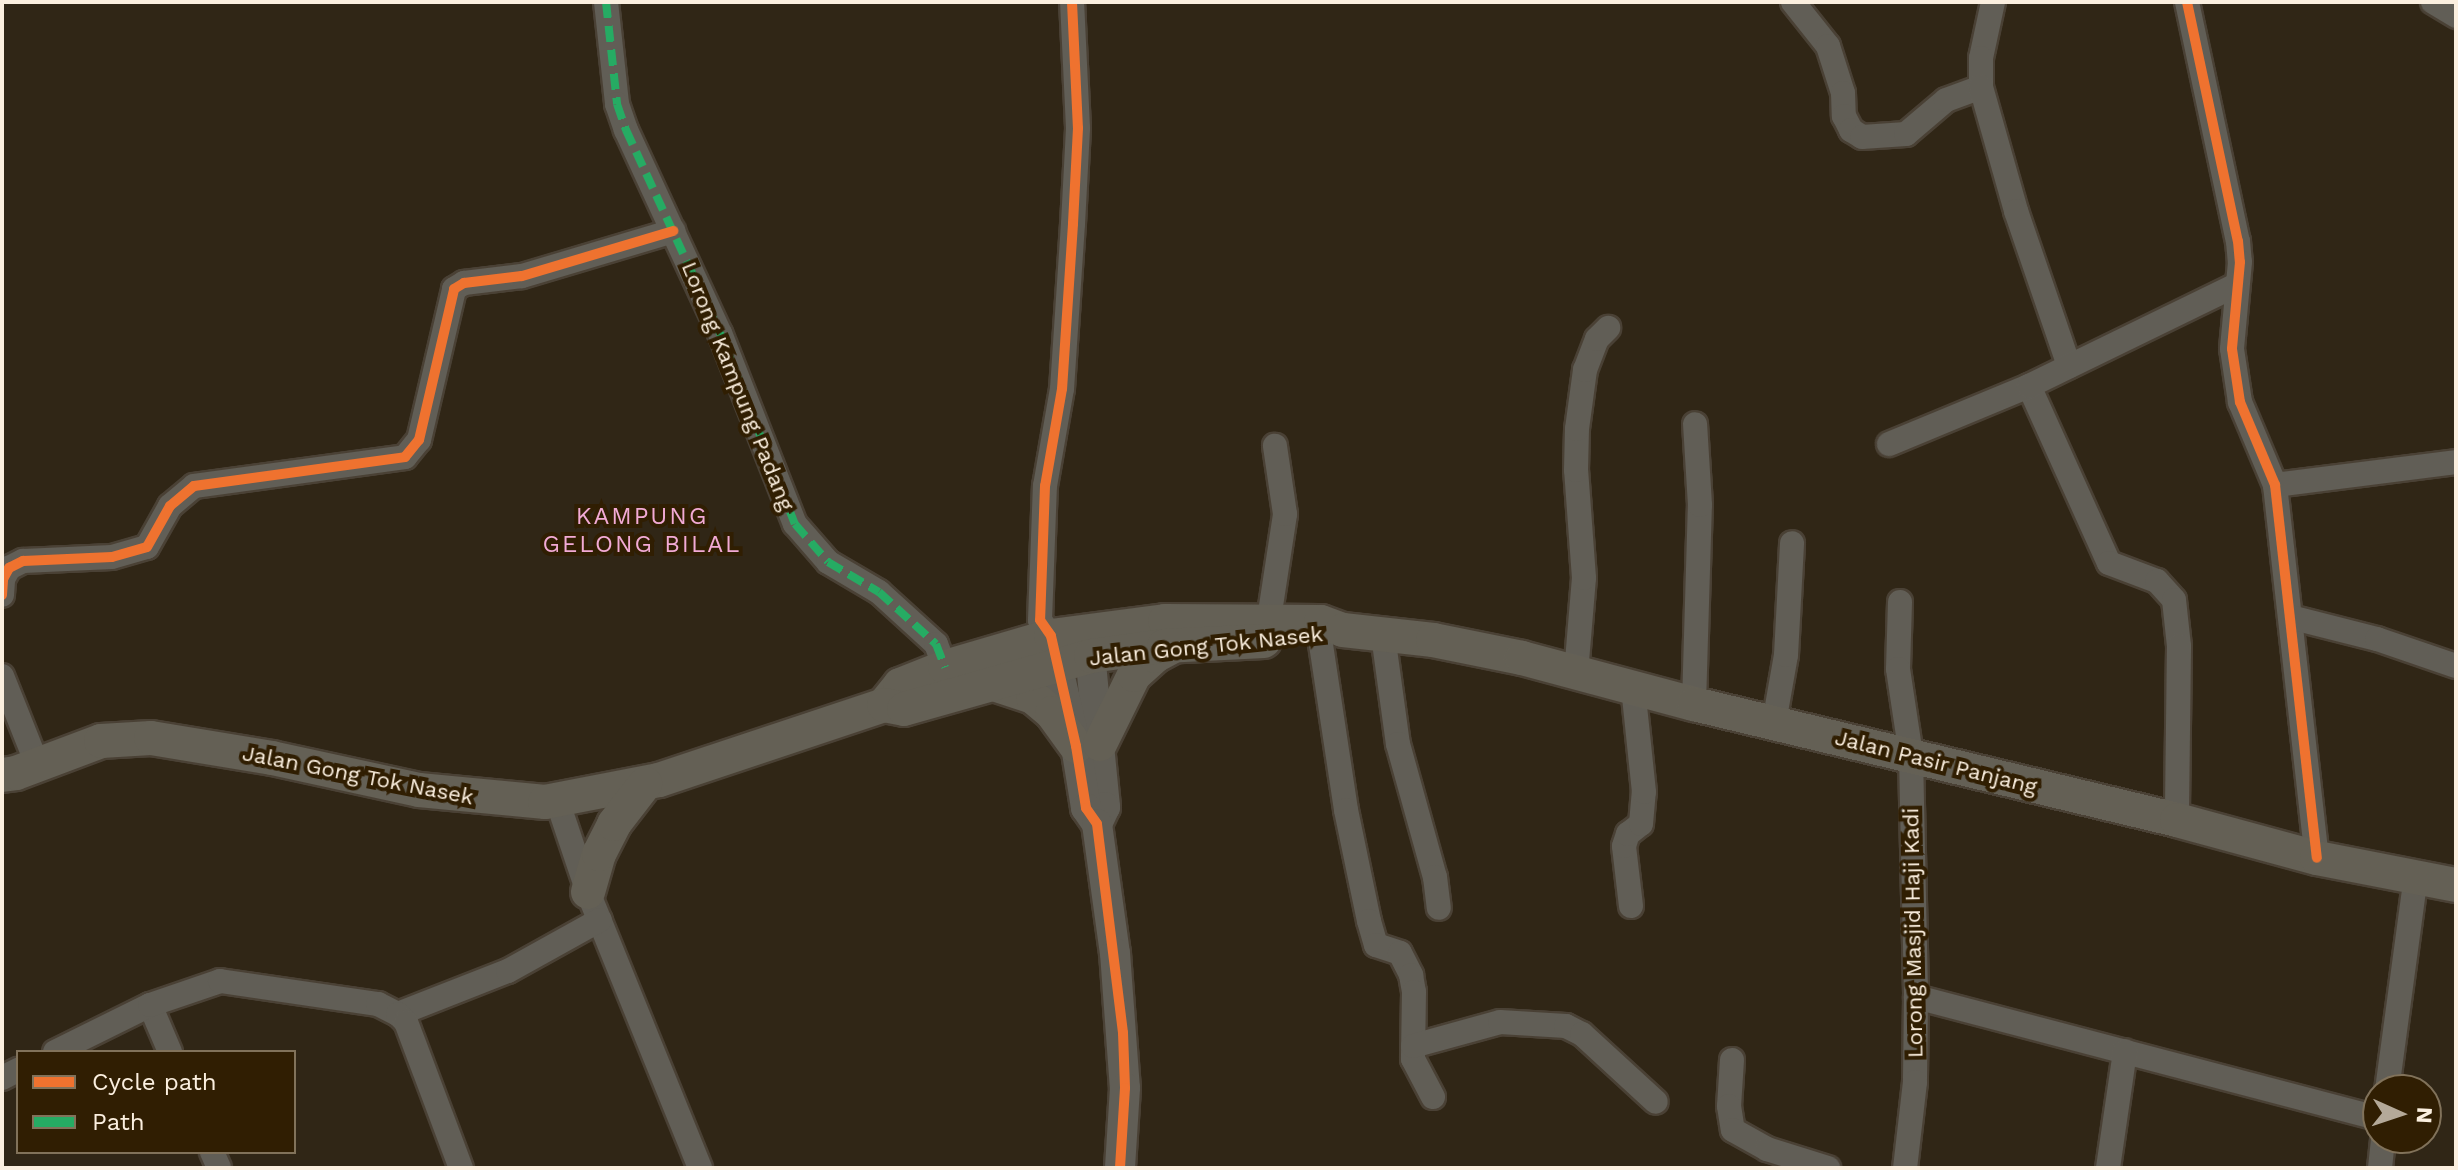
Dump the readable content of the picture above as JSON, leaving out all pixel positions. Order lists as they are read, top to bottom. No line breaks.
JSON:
{"streets":{"main road":["Jalan Gong Tok Nasek","Jalan Pasir Panjang"],"street":["Lorong Kampung Padang","Lorong Masjid Haji Kadi"]},"crossings":[["Lorong Kampung Padang","Jalan Gong Tok Nasek"],["Jalan Gong Tok Nasek","Jalan Pasir Panjang"],["Jalan Pasir Panjang","Lorong Masjid Haji Kadi"]],"districts":["KAMPUNG GELONG BILAL"],"legend":["Cycle path","Path"],"north":"right"}
